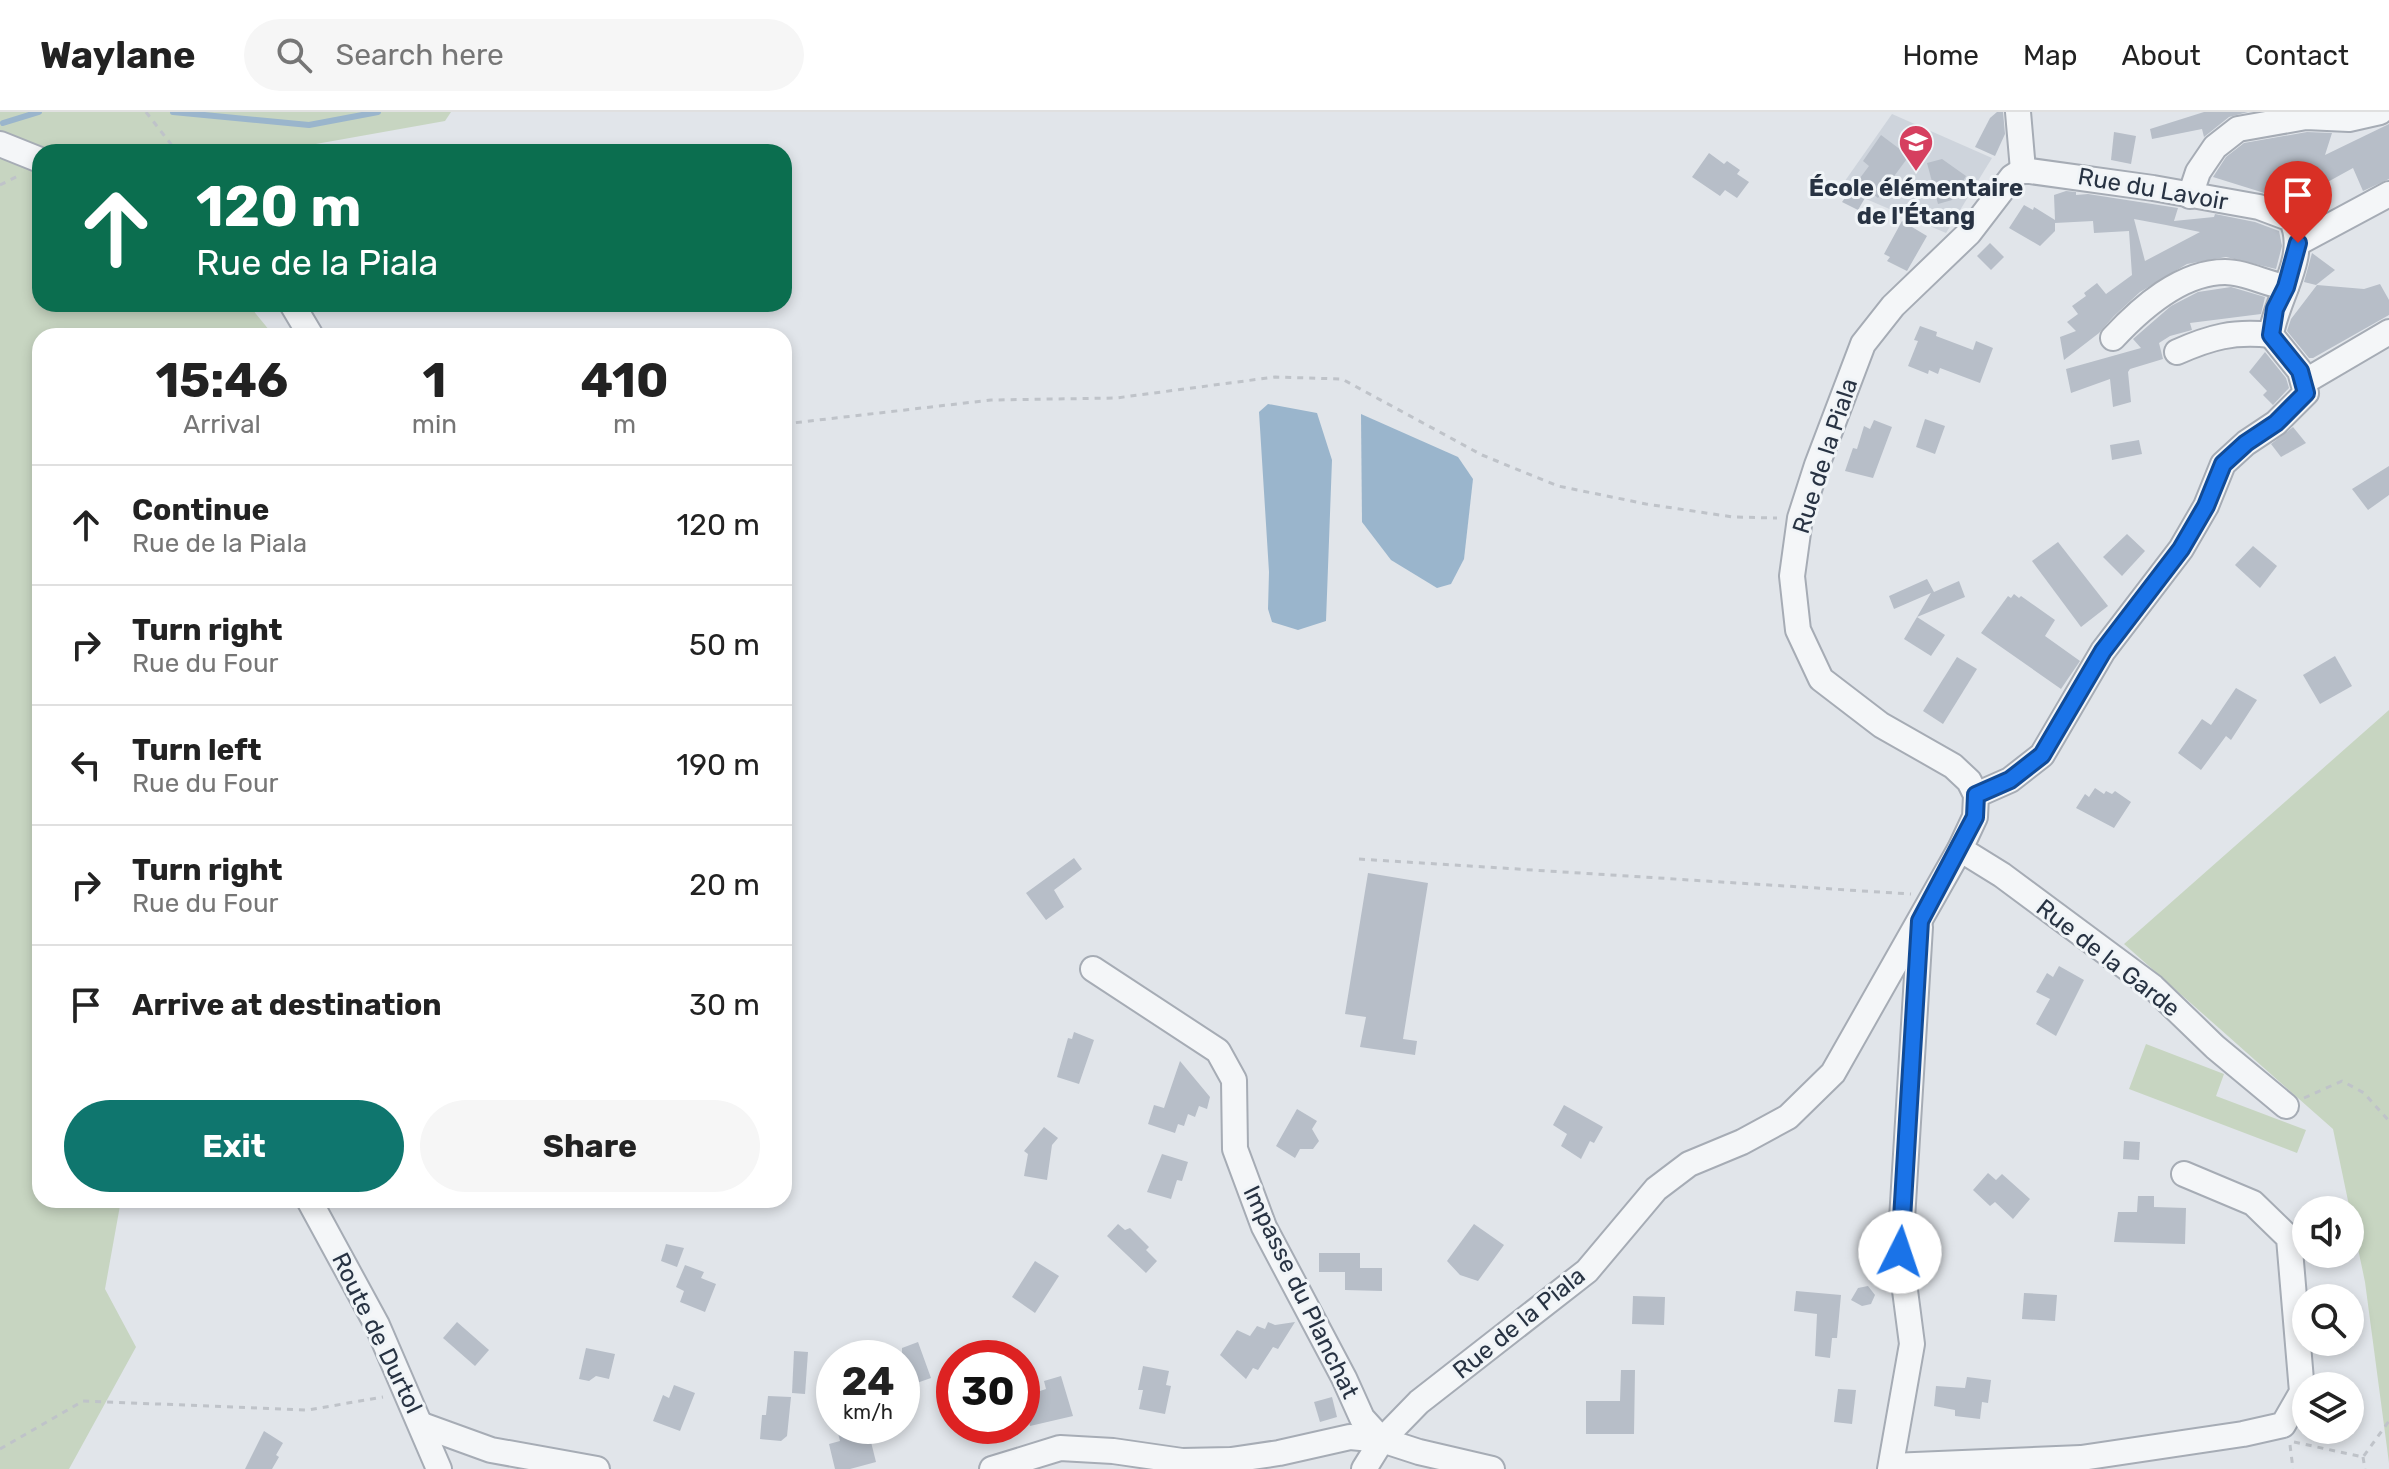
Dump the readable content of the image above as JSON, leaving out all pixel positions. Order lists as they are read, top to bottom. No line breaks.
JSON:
{"streets":{"street":["Rue du Lavoir","Rue de la Piala","Rue de la Garde","Impasse du Planchat","Route de Durtol"]},"crossings":[["Rue du Lavoir","Rue de la Piala"],["Rue de la Piala","Rue de la Garde"],["Rue de la Piala","Impasse du Planchat"]],"places":{"school or university":["École élémentaire de l'Étang"]},"page":{"header":"Waylane","search":"Search here","nav":["Home","Map","About","Contact"],"turn":["120 m","Rue de la Piala"],"eta":["15:46","Arrival","1","min","410","m"],"list":[{"name":"Continue","note":"Rue de la Piala","value":"120 m"},{"name":"Turn right","note":"Rue du Four","value":"50 m"},{"name":"Turn left","note":"Rue du Four","value":"190 m"},{"name":"Turn right","note":"Rue du Four","value":"20 m"},{"name":"Arrive at destination","value":"30 m"}],"buttons":["Exit","Share"],"speed":"24 km/h","limit":"30"}}
